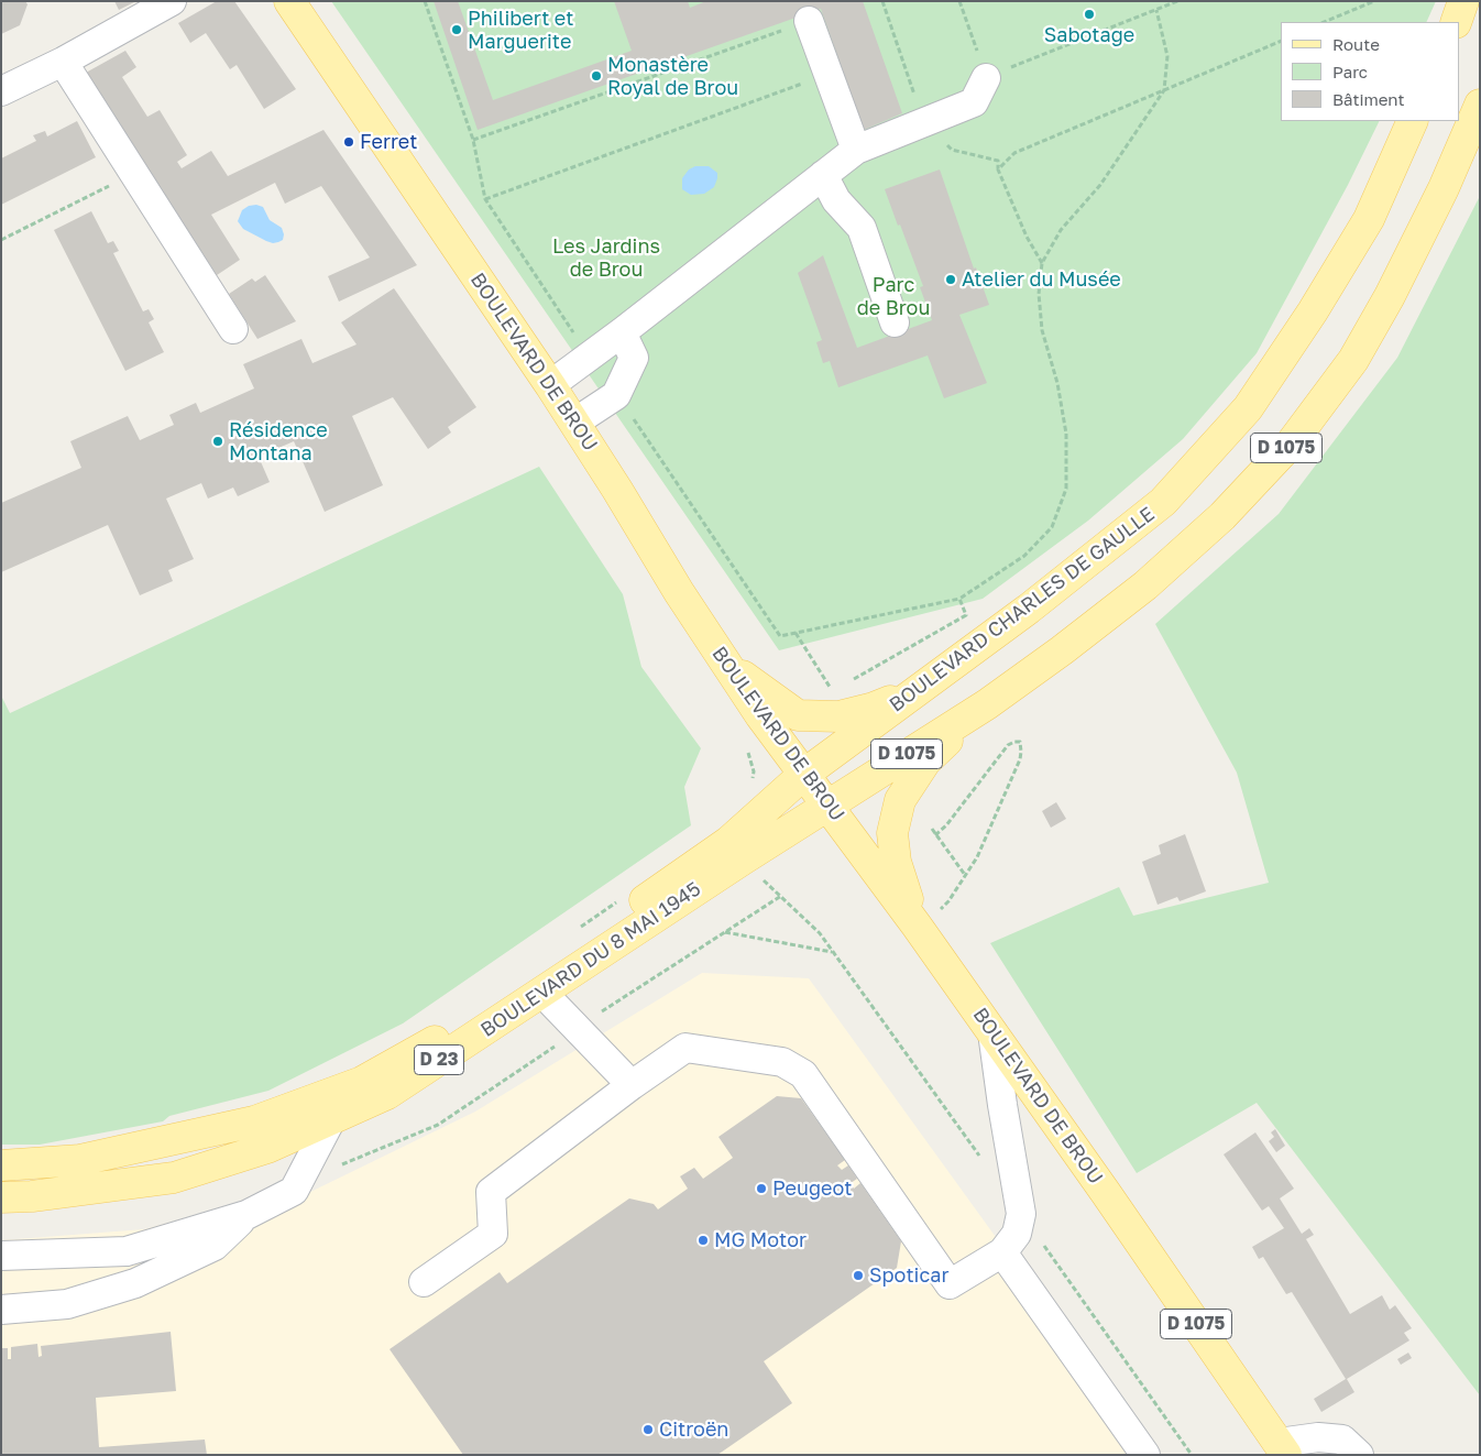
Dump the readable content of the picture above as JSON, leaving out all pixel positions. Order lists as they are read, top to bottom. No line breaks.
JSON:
{"streets":{"main road":["BOULEVARD DE BROU","D 1075","BOULEVARD CHARLES DE GAULLE","BOULEVARD DU 8 MAI 1945","D 23"]},"crossings":[["BOULEVARD DE BROU","D 1075"],["BOULEVARD DE BROU","BOULEVARD CHARLES DE GAULLE"],["BOULEVARD DE BROU","BOULEVARD DU 8 MAI 1945"],["D 1075","BOULEVARD DU 8 MAI 1945"],["BOULEVARD CHARLES DE GAULLE","BOULEVARD DU 8 MAI 1945"]],"parks":["Les Jardins de Brou","Parc de Brou"],"places":["Sabotage","Philibert et Marguerite","Monastère Royal de Brou","Ferret","Atelier du Musée","Résidence Montana","Peugeot","MG Motor","Spoticar","Citroën"],"legend":["Route","Parc","Bâtiment"]}
